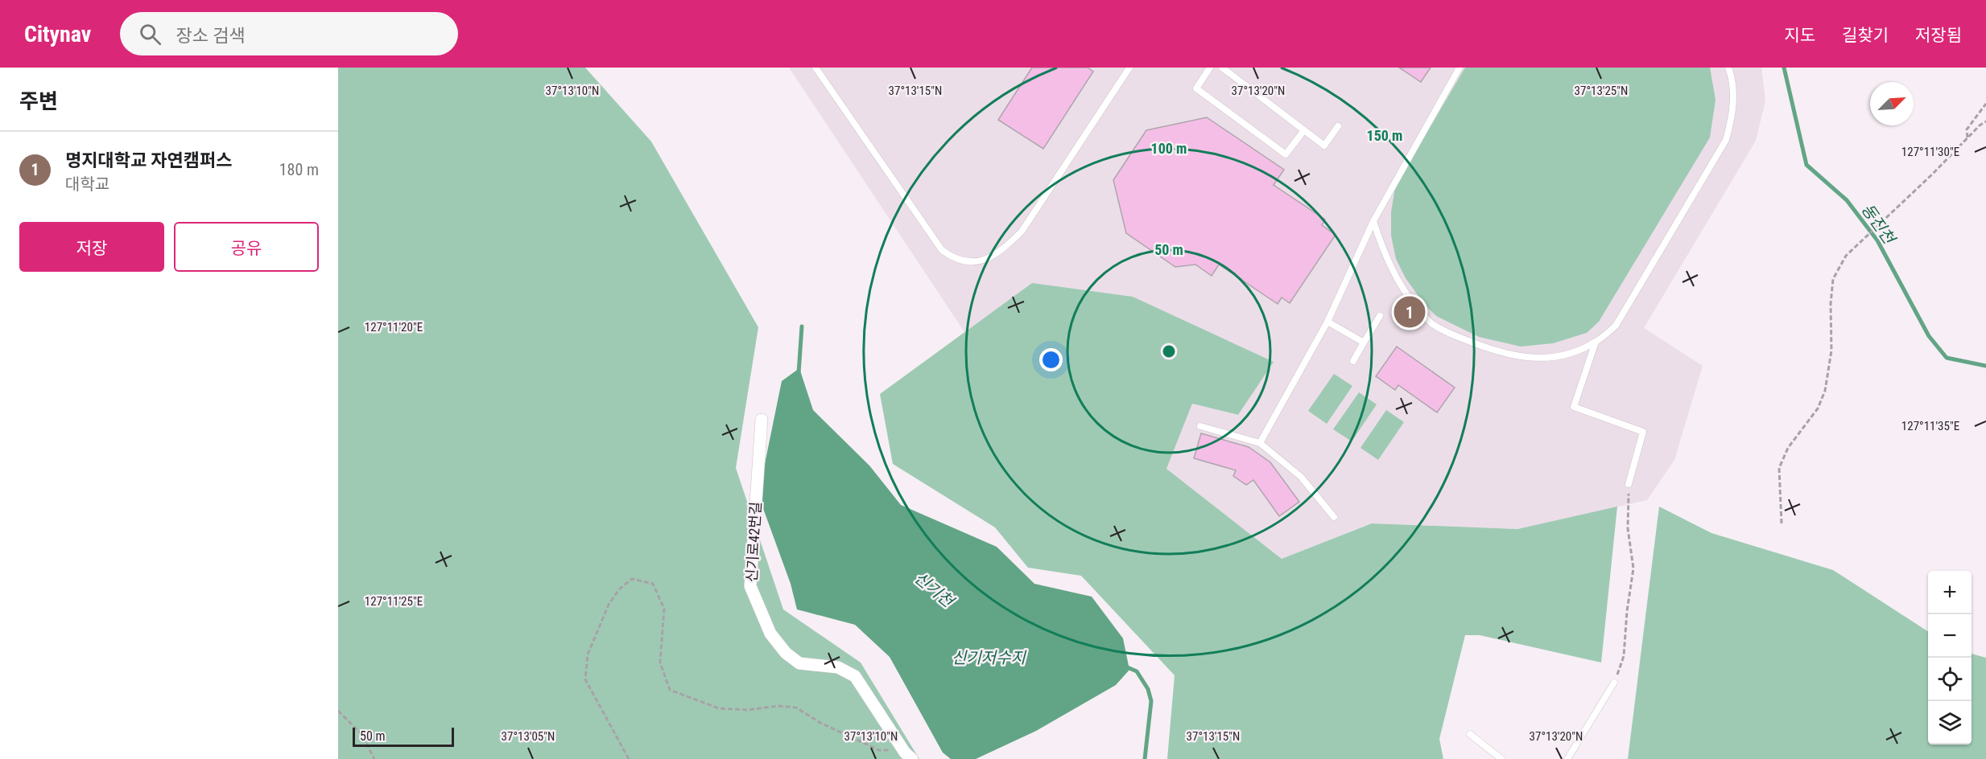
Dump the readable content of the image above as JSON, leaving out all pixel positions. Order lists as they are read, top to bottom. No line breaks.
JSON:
{"streets":{"street":["신기로42번길"]},"water":["동진천","신기천","신기저수지"],"scale_bar":"50 m","north":"top right","page":{"header":"Citynav","search":"장소 검색","nav":["지도","길찾기","저장됨"],"heading":"주변","list":[{"mark":"1","name":"명지대학교 자연캠퍼스","note":"대학교","value":"180 m"}],"buttons":["저장","공유"],"pins":"1","map_buttons":["+","−"],"scale":"50 m"},"coordinates":["37°13'10\"N","37°13'15\"N","37°13'25\"N","37°13'20\"N","127°11'30\"E","127°11'20\"E","127°11'35\"E","127°11'25\"E","37°13'05\"N"],"rings":["150 m","100 m","50 m"]}
